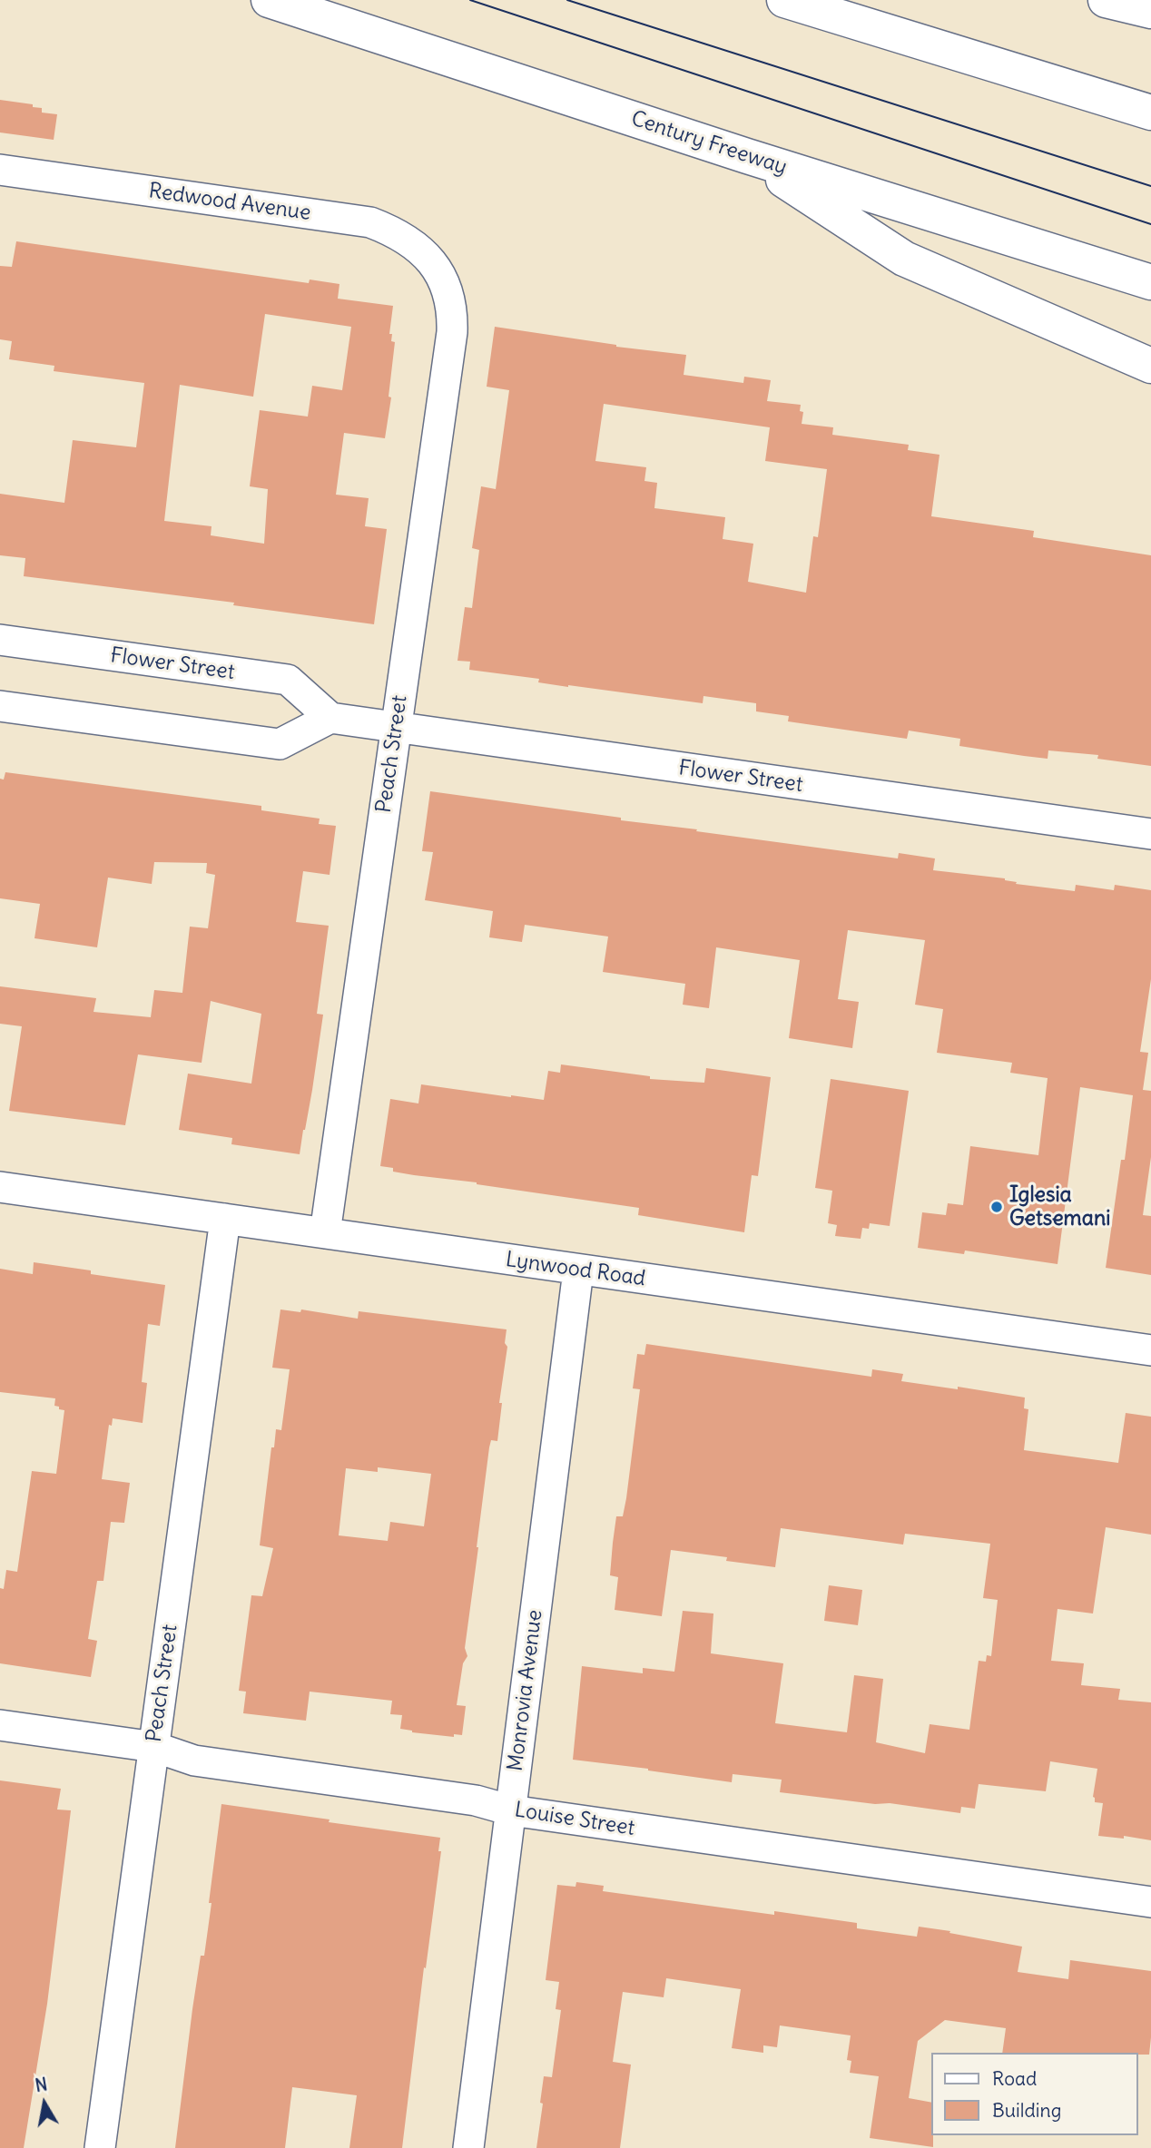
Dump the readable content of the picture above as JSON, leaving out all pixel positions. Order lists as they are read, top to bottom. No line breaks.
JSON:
{"streets":{"highway":["Century Freeway"],"street":["Redwood Avenue","Flower Street","Peach Street","Lynwood Road","Monrovia Avenue","Louise Street"]},"crossings":[["Redwood Avenue","Peach Street"],["Flower Street","Peach Street"],["Peach Street","Lynwood Road"],["Peach Street","Louise Street"],["Lynwood Road","Monrovia Avenue"],["Monrovia Avenue","Louise Street"]],"places":["Iglesia Getsemani"],"legend":["Road","Building"],"north":"top"}
